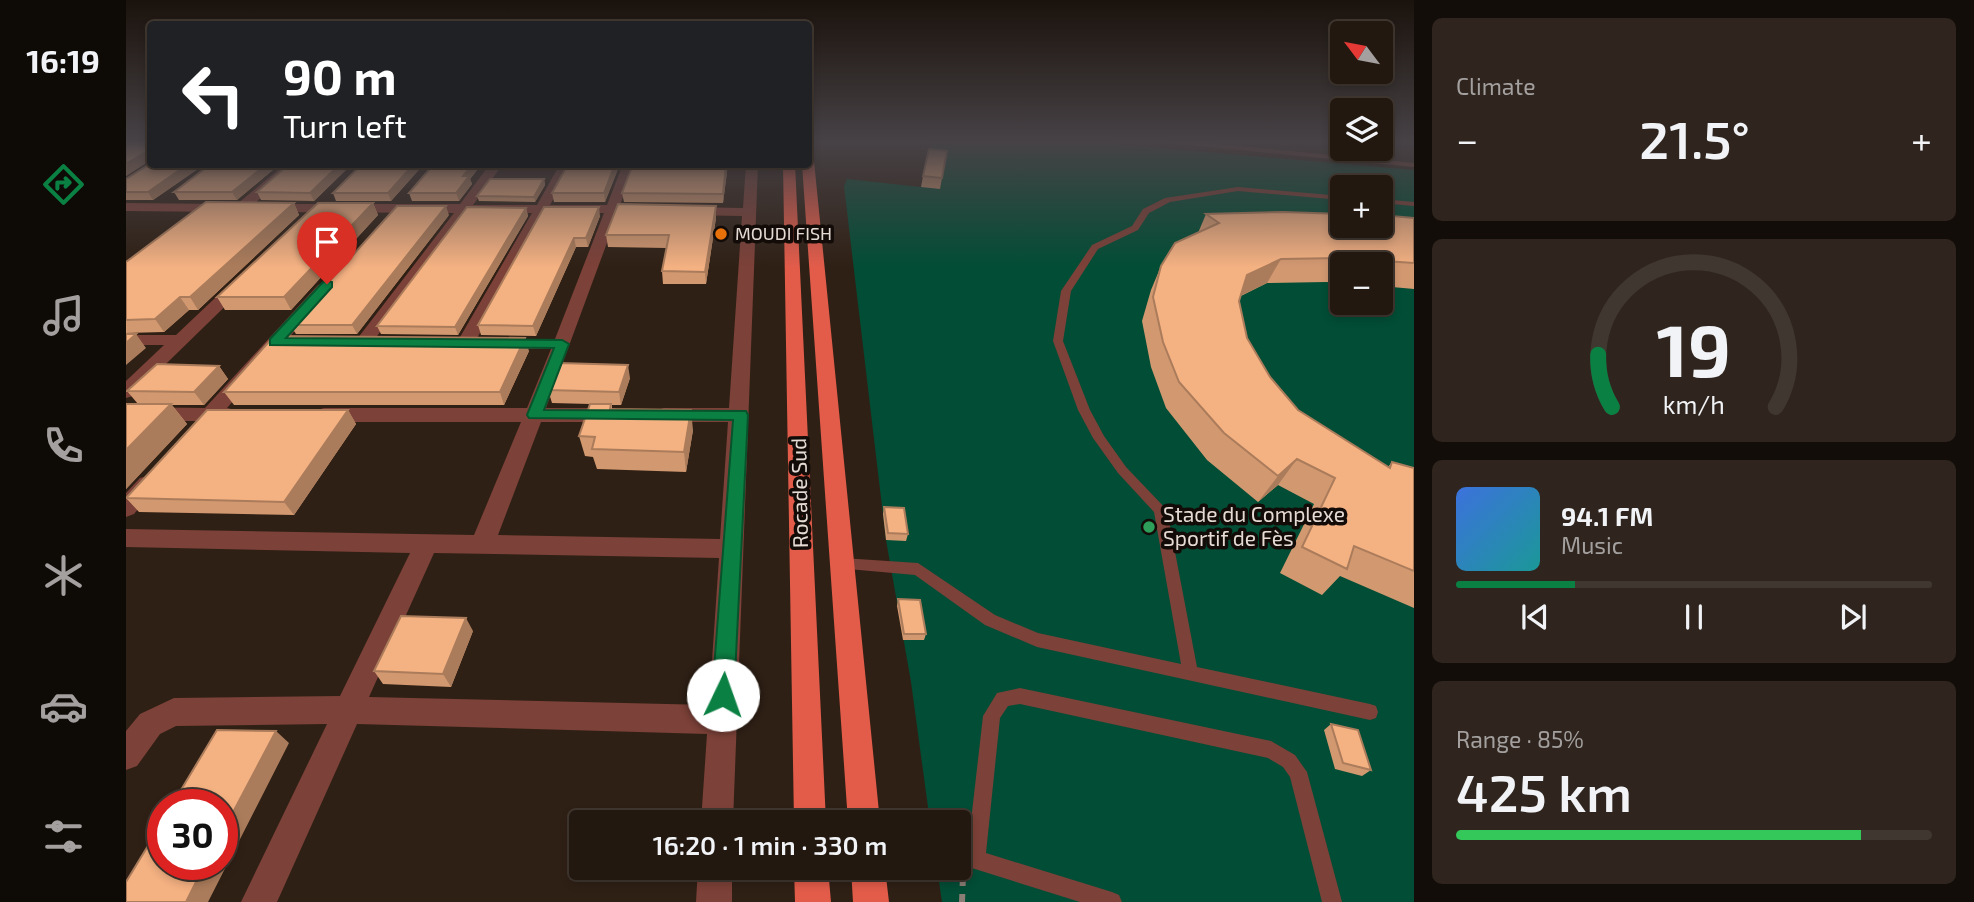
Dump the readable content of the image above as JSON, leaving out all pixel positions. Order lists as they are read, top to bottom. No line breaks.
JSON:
{"streets":{"highway":["Rocade Sud"]},"places":["MOUDI FISH","Stade du Complexe Sportif de Fès"],"north":"top left","page":{"tabs":"16:19","tile":["Climate",["Range · 85%","425 km"]],"map_buttons":["+","−"],"turn":["90 m","Turn left"],"heat":["−","21.5°","+"],"song":["94.1 FM","Music"],"limit":"30","trip":"16:20 · 1 min · 330 m","gauge":["19","km/h"]}}
